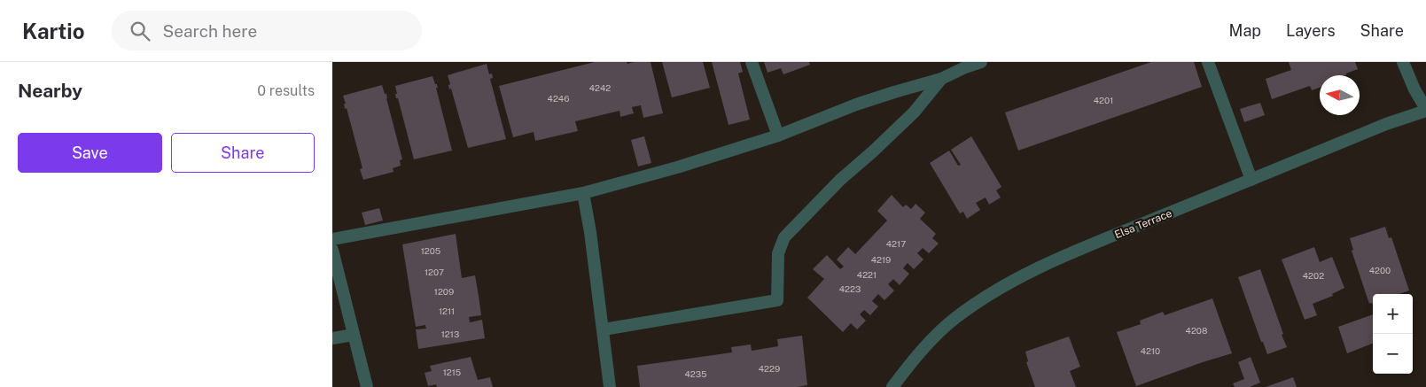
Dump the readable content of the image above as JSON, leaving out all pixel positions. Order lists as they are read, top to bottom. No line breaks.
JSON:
{"streets":{"street":["Elsa Terrace"]},"house_numbers":["4242","4246","4201","4217","1205","4219","4200","1207","4221","4202","4223","1209","1211","4208","1213","4210","4229","1215","4235"],"north":"left","page":{"header":"Kartio","search":"Search here","nav":["Map","Layers","Share"],"heading":["Nearby","0 results"],"buttons":["Save","Share"],"map_buttons":["+","−"]}}
